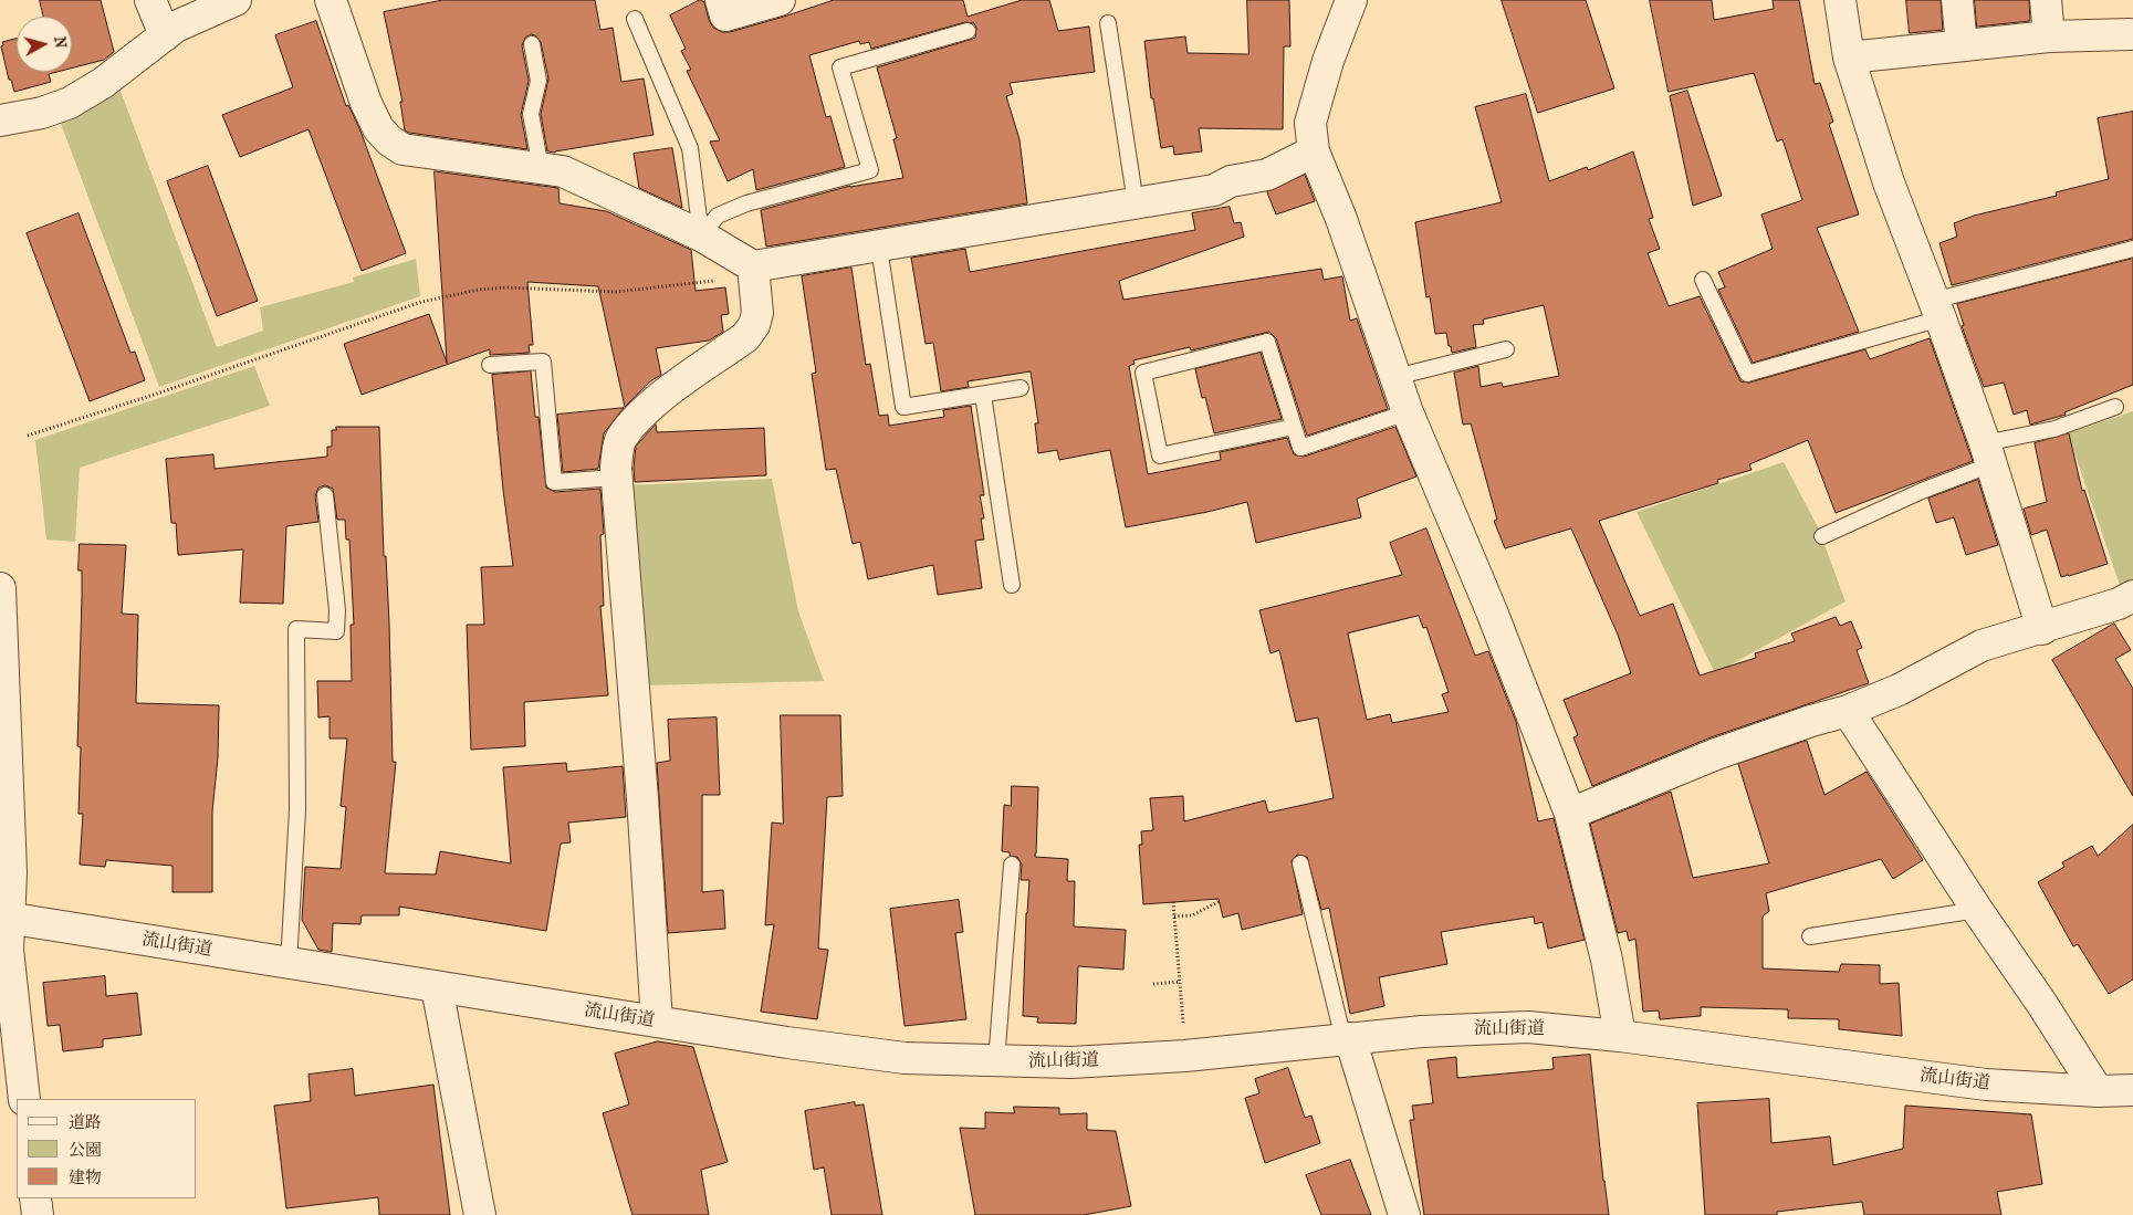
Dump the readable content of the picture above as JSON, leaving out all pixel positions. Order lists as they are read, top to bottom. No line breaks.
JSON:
{"streets":{"street":["流山街道"]},"legend":["道路","公園","建物"],"north":"right"}
